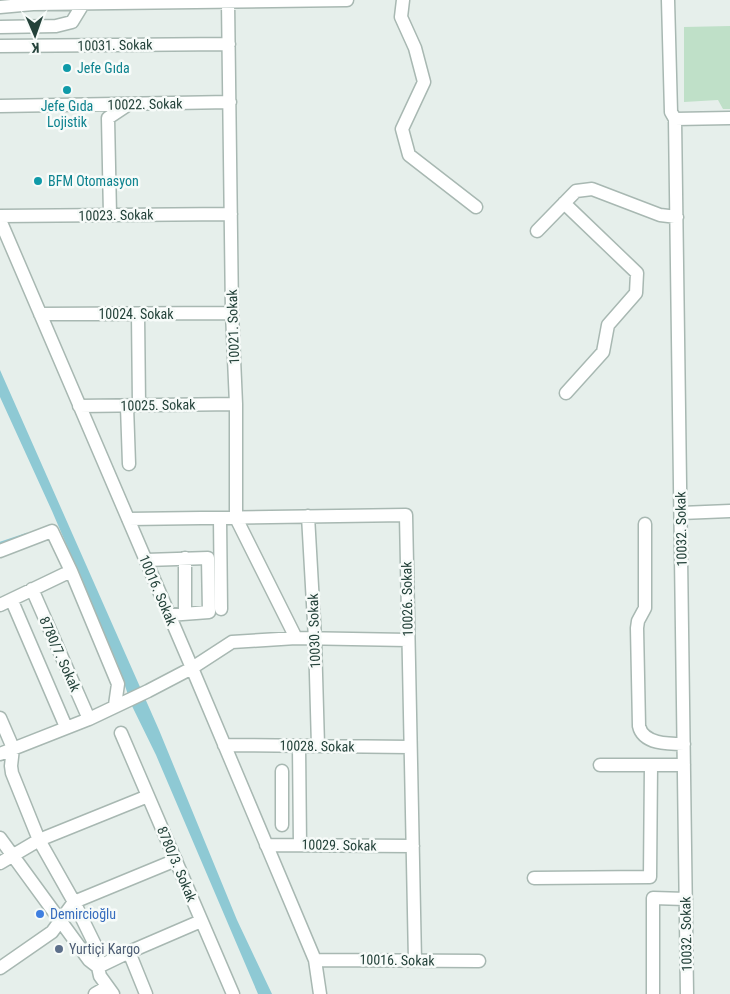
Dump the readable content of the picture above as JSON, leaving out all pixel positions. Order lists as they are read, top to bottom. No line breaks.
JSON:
{"streets":{"street":["10031. Sokak","10022. Sokak","10023. Sokak","10024. Sokak","10021. Sokak","10025. Sokak","10032. Sokak","10016. Sokak","10026. Sokak","10030. Sokak","8780/7. Sokak","10028. Sokak","10029. Sokak","8780/3. Sokak"]},"crossings":[["10031. Sokak","10021. Sokak"],["10022. Sokak","10021. Sokak"],["10023. Sokak","10021. Sokak"],["10024. Sokak","10021. Sokak"],["10024. Sokak","10016. Sokak"],["10021. Sokak","10025. Sokak"],["10021. Sokak","10026. Sokak"],["10025. Sokak","10016. Sokak"],["10016. Sokak","10026. Sokak"],["10016. Sokak","10028. Sokak"],["10016. Sokak","10029. Sokak"],["10026. Sokak","10030. Sokak"],["10026. Sokak","10028. Sokak"],["10026. Sokak","10029. Sokak"],["10030. Sokak","10028. Sokak"]],"places":["Jefe Gıda","Jefe Gıda Lojistik","BFM Otomasyon","Demircioğlu","Yurtiçi Kargo"],"north":"bottom"}
